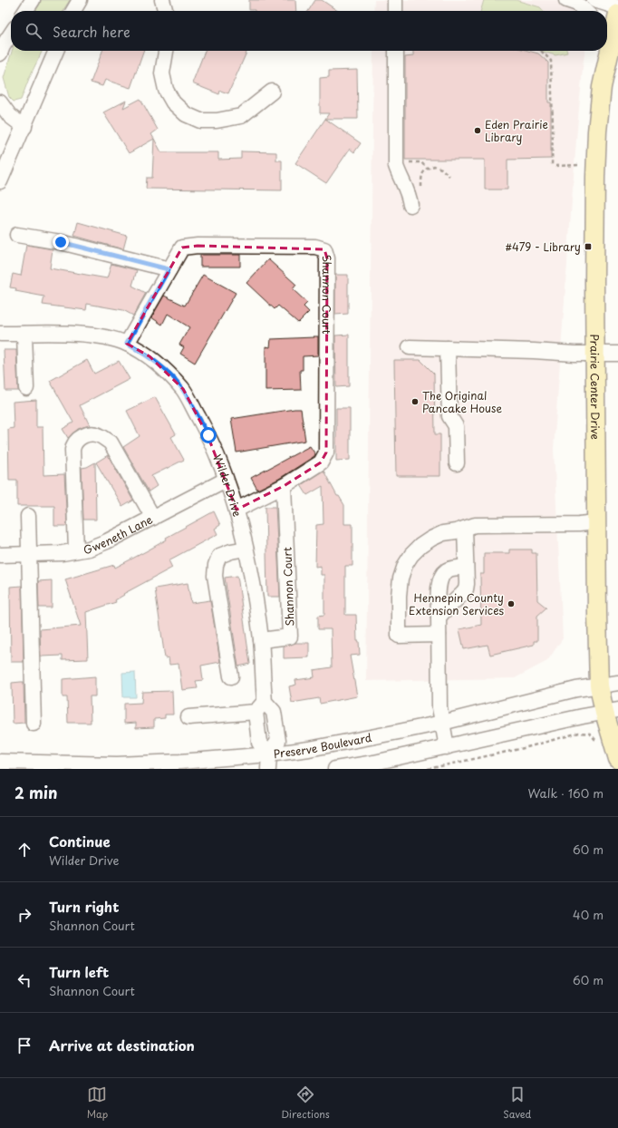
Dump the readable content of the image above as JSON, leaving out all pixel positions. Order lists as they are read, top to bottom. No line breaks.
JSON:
{"streets":{"main road":["Prairie Center Drive"],"street":["Shannon Court","Wilder Drive","Gweneth Lane","Preserve Boulevard"]},"crossings":[["Shannon Court","Wilder Drive"],["Prairie Center Drive","Preserve Boulevard"],["Wilder Drive","Gweneth Lane"]],"places":{"other":["Eden Prairie Library","The Original Pancake House","Hennepin County Extension Services"],"transit":["#479 - Library"]},"page":{"search":"Search here","heading":["2 min","Walk · 160 m"],"list":[["Continue","Wilder Drive","60 m"],["Turn right","Shannon Court","40 m"],["Turn left","Shannon Court","60 m"],"Arrive at destination"],"nav":["Map","Directions","Saved"]}}
